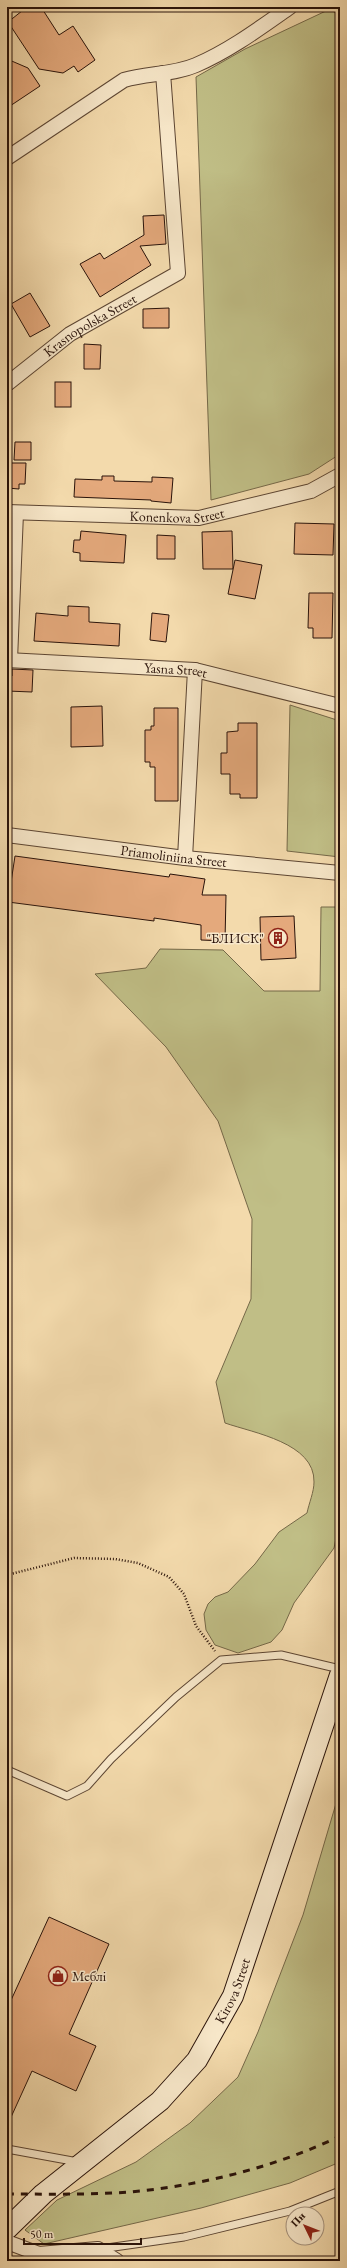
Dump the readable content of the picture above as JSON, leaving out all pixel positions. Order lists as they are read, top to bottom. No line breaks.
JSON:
{"streets":{"main road":["Kirova Street"],"street":["Krasnopolska Street","Konenkova Street","Yasna Street","Priamoliniina Street"]},"places":{"building":["\"БЛИСК\""],"shop":["Меблі"]},"scale_bar":"50 m","north":"top left"}
